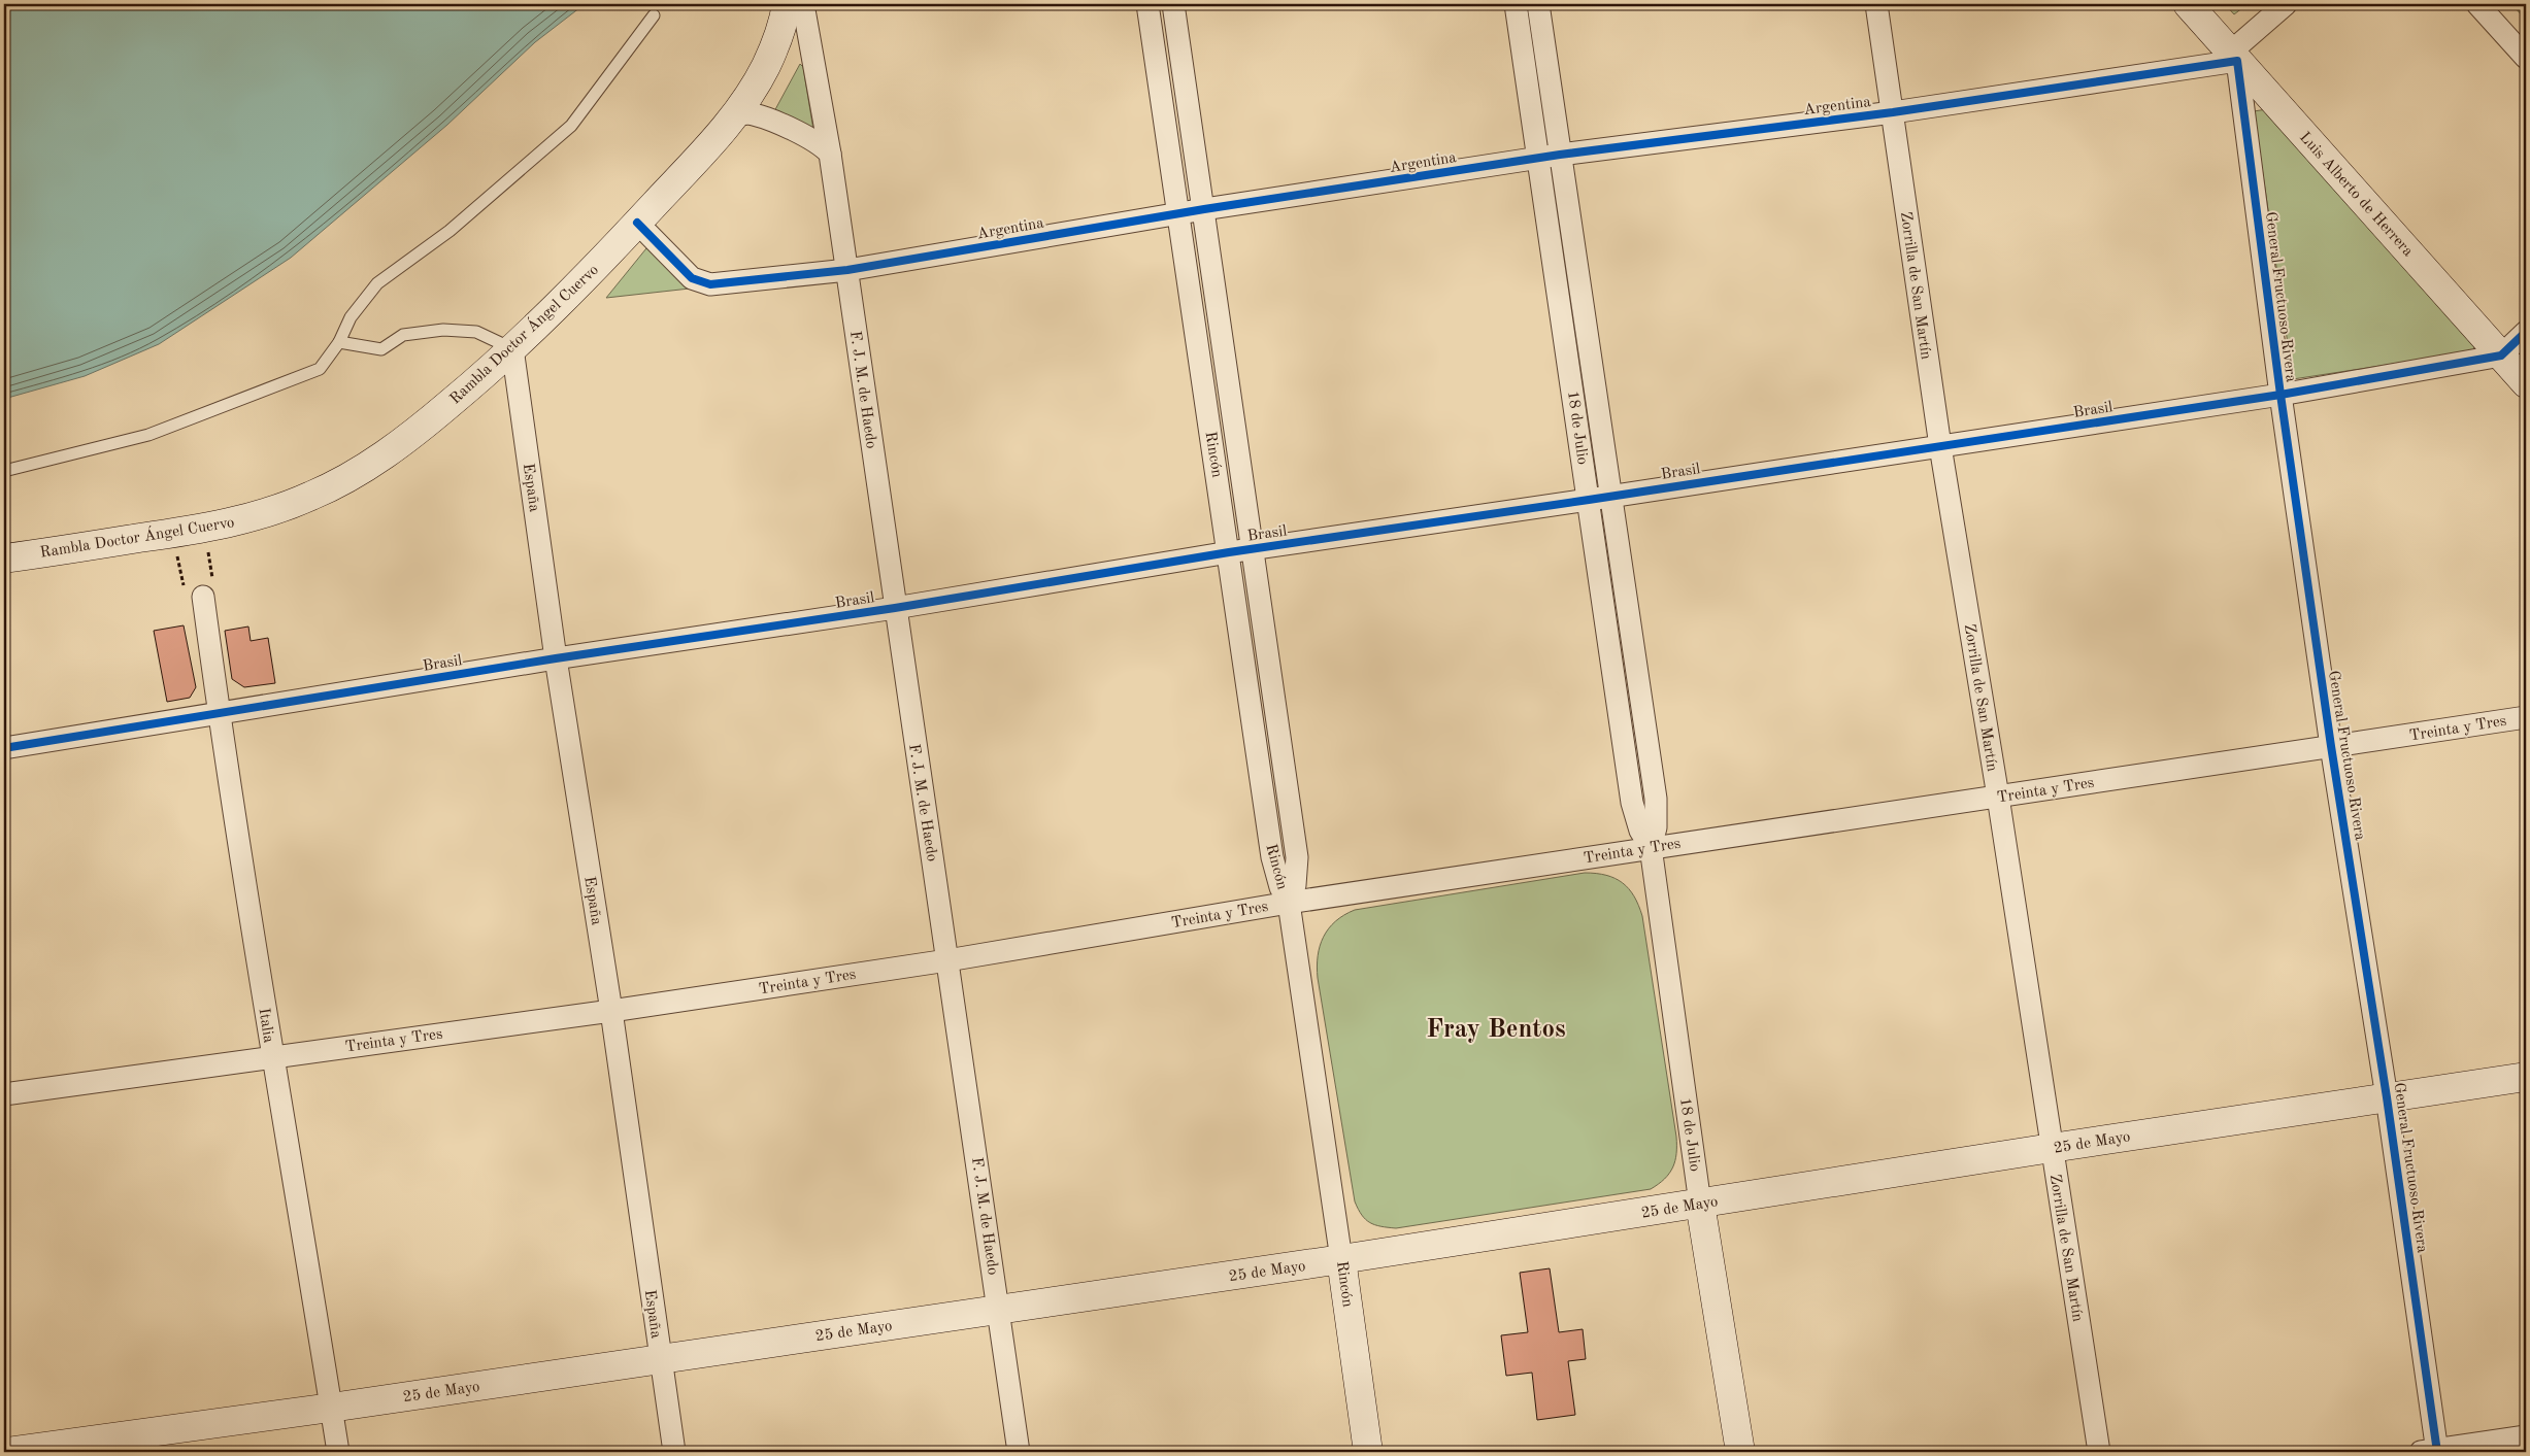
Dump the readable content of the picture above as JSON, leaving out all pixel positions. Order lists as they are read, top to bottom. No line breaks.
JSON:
{"streets":{"street":["Argentina","Luis Alberto de Herrera","Zorrilla de San Martín","General Fructuoso Rivera","Rambla Doctor Ángel Cuervo","F. J. M. de Haedo","Brasil","18 de Julio","Rincón","España","Treinta y Tres","Italia","25 de Mayo"]},"crossings":[["Argentina","Luis Alberto de Herrera"],["Argentina","Zorrilla de San Martín"],["Argentina","General Fructuoso Rivera"],["Argentina","Rambla Doctor Ángel Cuervo"],["Argentina","F. J. M. de Haedo"],["Argentina","18 de Julio"],["Argentina","Rincón"],["Luis Alberto de Herrera","General Fructuoso Rivera"],["Luis Alberto de Herrera","Brasil"],["Zorrilla de San Martín","Brasil"],["Zorrilla de San Martín","Treinta y Tres"],["Zorrilla de San Martín","25 de Mayo"],["General Fructuoso Rivera","Brasil"],["General Fructuoso Rivera","Treinta y Tres"],["General Fructuoso Rivera","25 de Mayo"],["Rambla Doctor Ángel Cuervo","España"],["F. J. M. de Haedo","Brasil"],["F. J. M. de Haedo","Treinta y Tres"],["F. J. M. de Haedo","25 de Mayo"],["Brasil","18 de Julio"],["Brasil","Rincón"],["Brasil","España"],["Brasil","Italia"],["18 de Julio","Treinta y Tres"],["18 de Julio","25 de Mayo"],["Rincón","Treinta y Tres"],["Rincón","25 de Mayo"],["España","Treinta y Tres"],["España","25 de Mayo"],["Treinta y Tres","Italia"],["Italia","25 de Mayo"]],"districts":["Fray Bentos"]}
